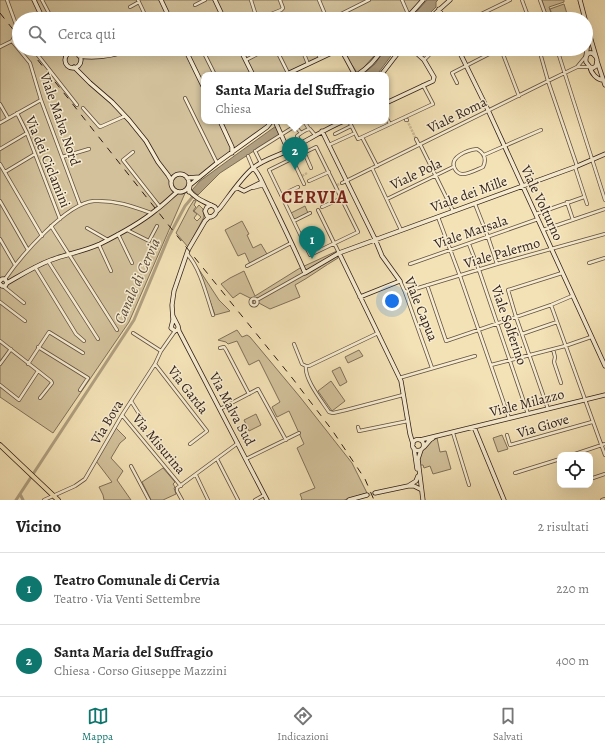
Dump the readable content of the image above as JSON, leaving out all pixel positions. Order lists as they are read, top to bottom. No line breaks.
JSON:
{"streets":{"street":["Viale Roma","Viale Malva Nord","Via dei Ciclamini","Viale Pola","Viale dei Mille","Viale Volturno","Viale Marsala","Viale Palermo","Viale Capua","Viale Solferino","Via Garda","Viale Milazzo","Via Malva Sud","Via Bova","Via Giove","Via Misurina"]},"crossings":[["Viale Roma","Viale Volturno"],["Viale Roma","Viale Capua"],["Viale dei Mille","Viale Volturno"],["Viale dei Mille","Viale Capua"],["Viale Volturno","Viale Marsala"],["Viale Volturno","Viale Palermo"],["Viale Marsala","Viale Solferino"],["Viale Palermo","Viale Capua"],["Viale Palermo","Viale Solferino"],["Viale Solferino","Viale Milazzo"],["Via Garda","Via Bova"],["Via Malva Sud","Via Bova"],["Via Bova","Via Misurina"]],"districts":["CERVIA"],"water":["Canale di Cervia"],"page":{"search":"Cerca qui","popup":["Santa Maria del Suffragio","Chiesa"],"pins":["2","1"],"heading":["Vicino","2 risultati"],"list":[{"mark":"1","name":"Teatro Comunale di Cervia","note":"Teatro · Via Venti Settembre","value":"220 m"},{"mark":"2","name":"Santa Maria del Suffragio","note":"Chiesa · Corso Giuseppe Mazzini","value":"400 m"}],"nav":["Mappa","Indicazioni","Salvati"]}}
